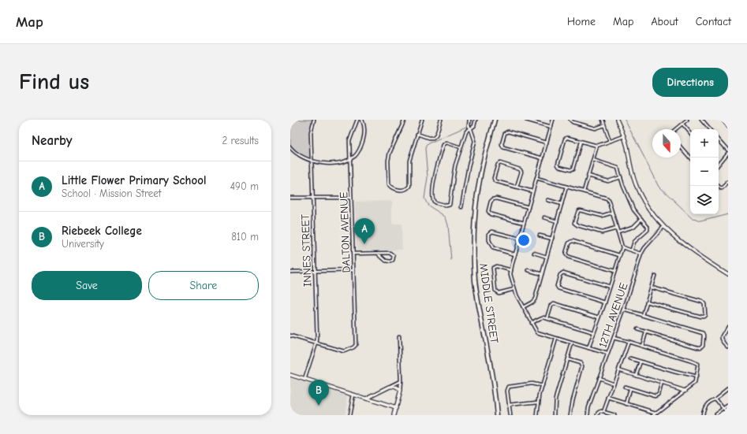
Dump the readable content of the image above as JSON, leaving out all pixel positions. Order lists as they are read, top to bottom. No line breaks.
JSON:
{"streets":{"main road":["MIDDLE STREET"],"street":["DALTON AVENUE","INNES STREET","12TH AVENUE"]},"crossings":[["DALTON AVENUE","INNES STREET"]],"north":"bottom","page":{"header":"Map","nav":["Home","Map","About","Contact"],"buttons":["Directions",["Save","Share"]],"title":"Find us","heading":["Nearby","2 results"],"map_buttons":["+","−"],"list":[{"mark":"A","name":"Little Flower Primary School","note":"School · Mission Street","value":"490 m"},{"mark":"B","name":"Riebeek College","note":"University","value":"810 m"}],"pins":["A","B"]}}
